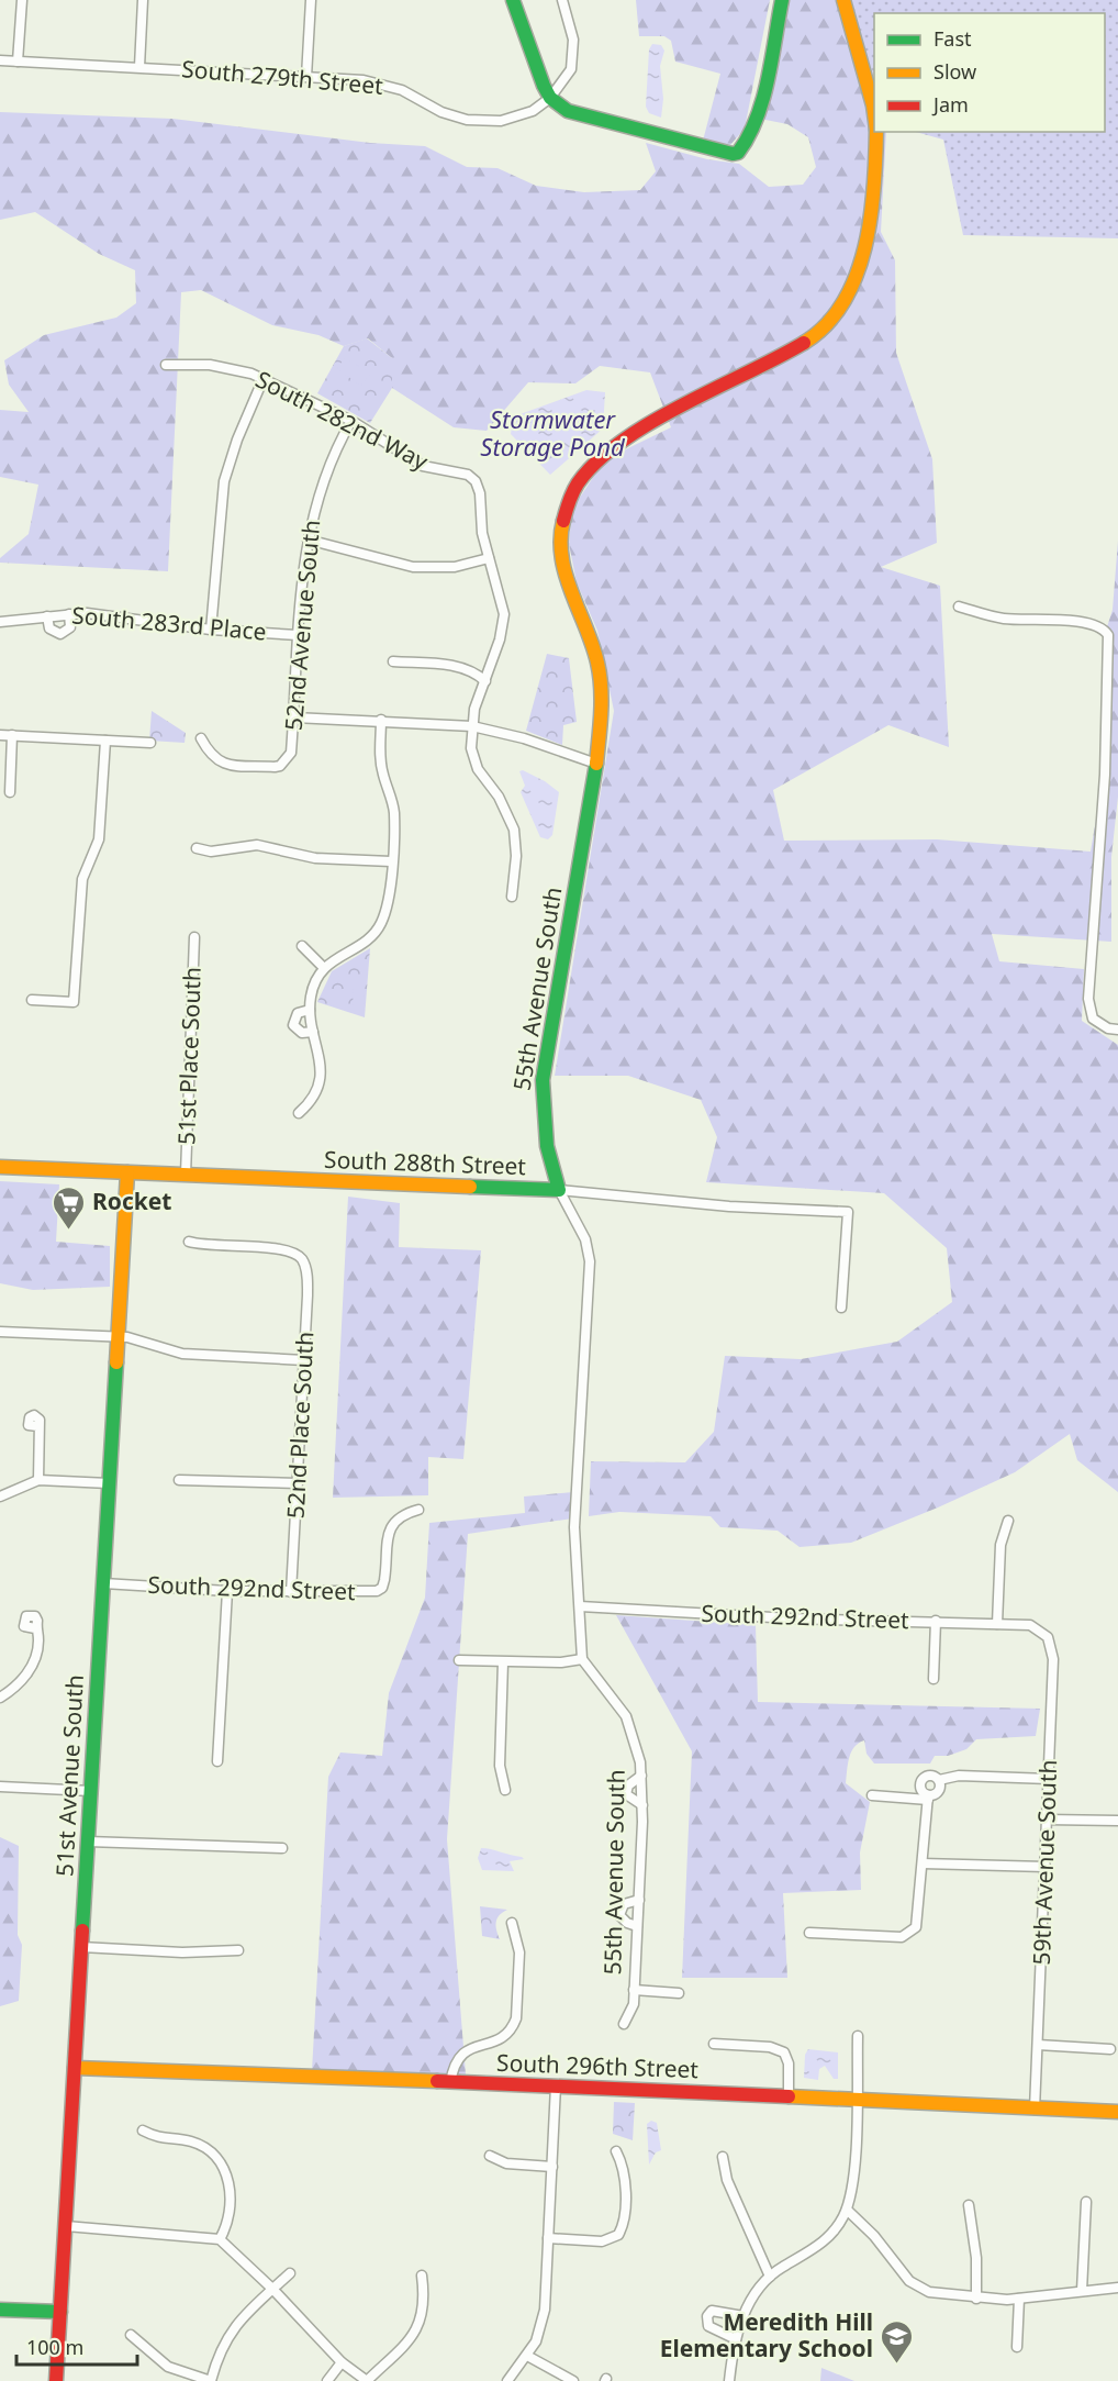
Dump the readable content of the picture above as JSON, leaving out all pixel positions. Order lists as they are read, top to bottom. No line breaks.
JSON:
{"streets":{"street":["South 279th Street","South 282nd Way","South 283rd Place","52nd Avenue South","55th Avenue South","51st Place South","South 288th Street","52nd Place South","South 292nd Street","51st Avenue South","59th Avenue South","South 296th Street"]},"crossings":[["South 282nd Way","52nd Avenue South"],["South 283rd Place","52nd Avenue South"],["55th Avenue South","South 288th Street"],["55th Avenue South","South 292nd Street"],["51st Place South","South 288th Street"],["South 288th Street","51st Avenue South"],["52nd Place South","South 292nd Street"],["South 292nd Street","51st Avenue South"],["South 292nd Street","59th Avenue South"],["51st Avenue South","South 296th Street"],["59th Avenue South","South 296th Street"]],"water":["Stormwater Storage Pond"],"places":{"supermarket":["Rocket"],"school or university":["Meredith Hill Elementary School"]},"legend":["Fast","Slow","Jam"],"scale_bar":"100 m"}
